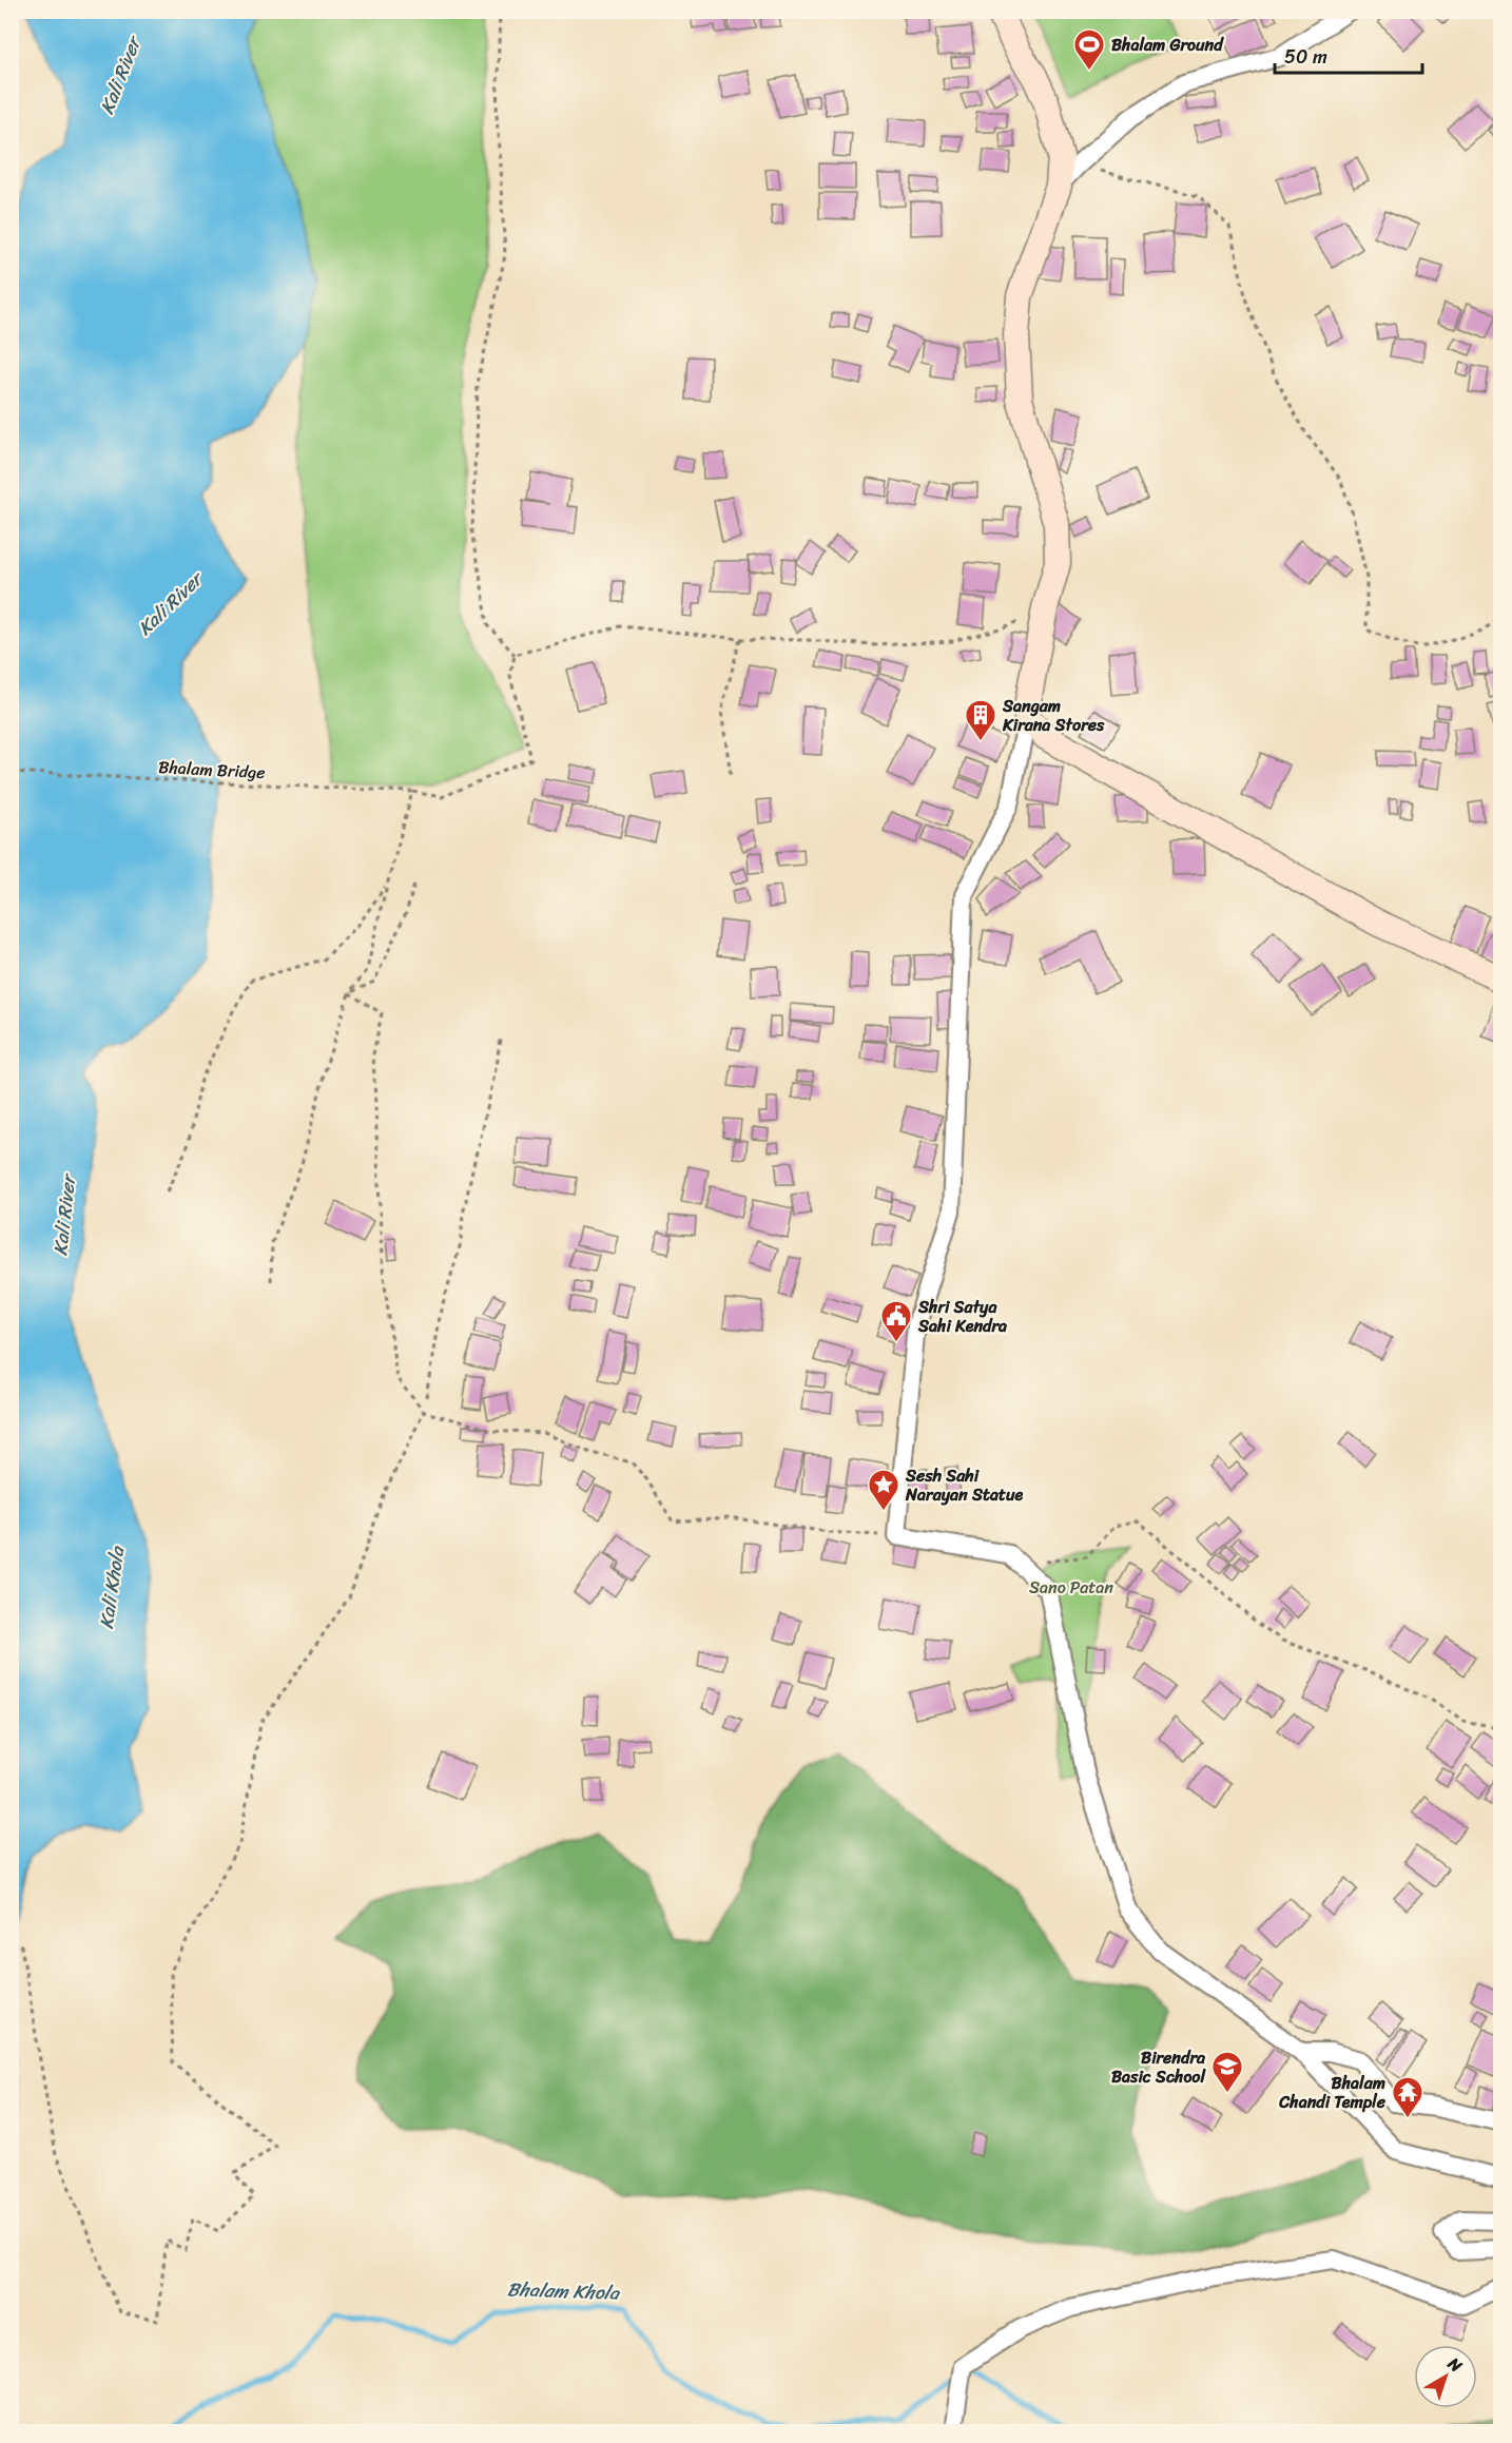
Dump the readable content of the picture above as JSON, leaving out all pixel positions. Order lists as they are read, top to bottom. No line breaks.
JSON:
{"streets":{"path":["Bhalam Bridge"]},"water":["Kali River","Kali Khola","Bhalam Khola"],"parks":["Sano Patan"],"places":{"sports":["Bhalam Ground"],"building":["Sangam Kirana Stores"],"public building":["Shri Satya Sahi Kendra"],"place":["Sesh Sahi Narayan Statue"],"school or university":["Birendra Basic School"],"temple":["Bhalam Chandi Temple"]},"scale_bar":"50 m","north":"top right"}
